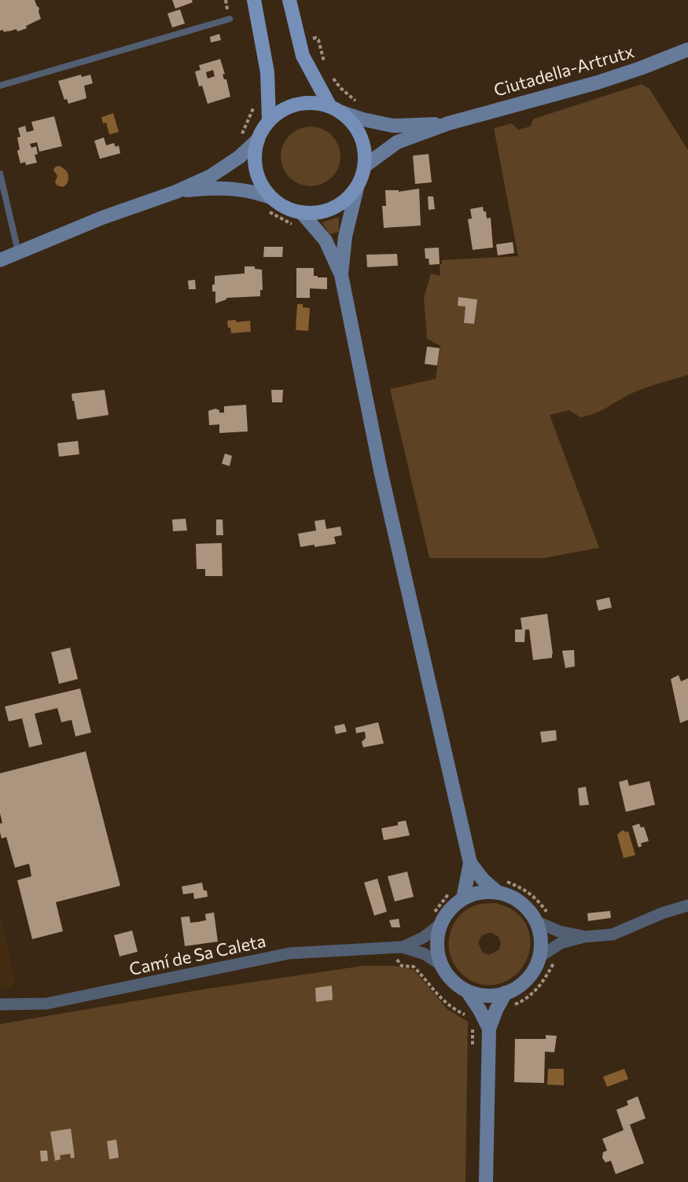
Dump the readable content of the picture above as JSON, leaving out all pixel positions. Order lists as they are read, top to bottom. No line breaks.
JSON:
{"streets":{"street":["Ciutadella-Artrutx","Camí de Sa Caleta"]}}
